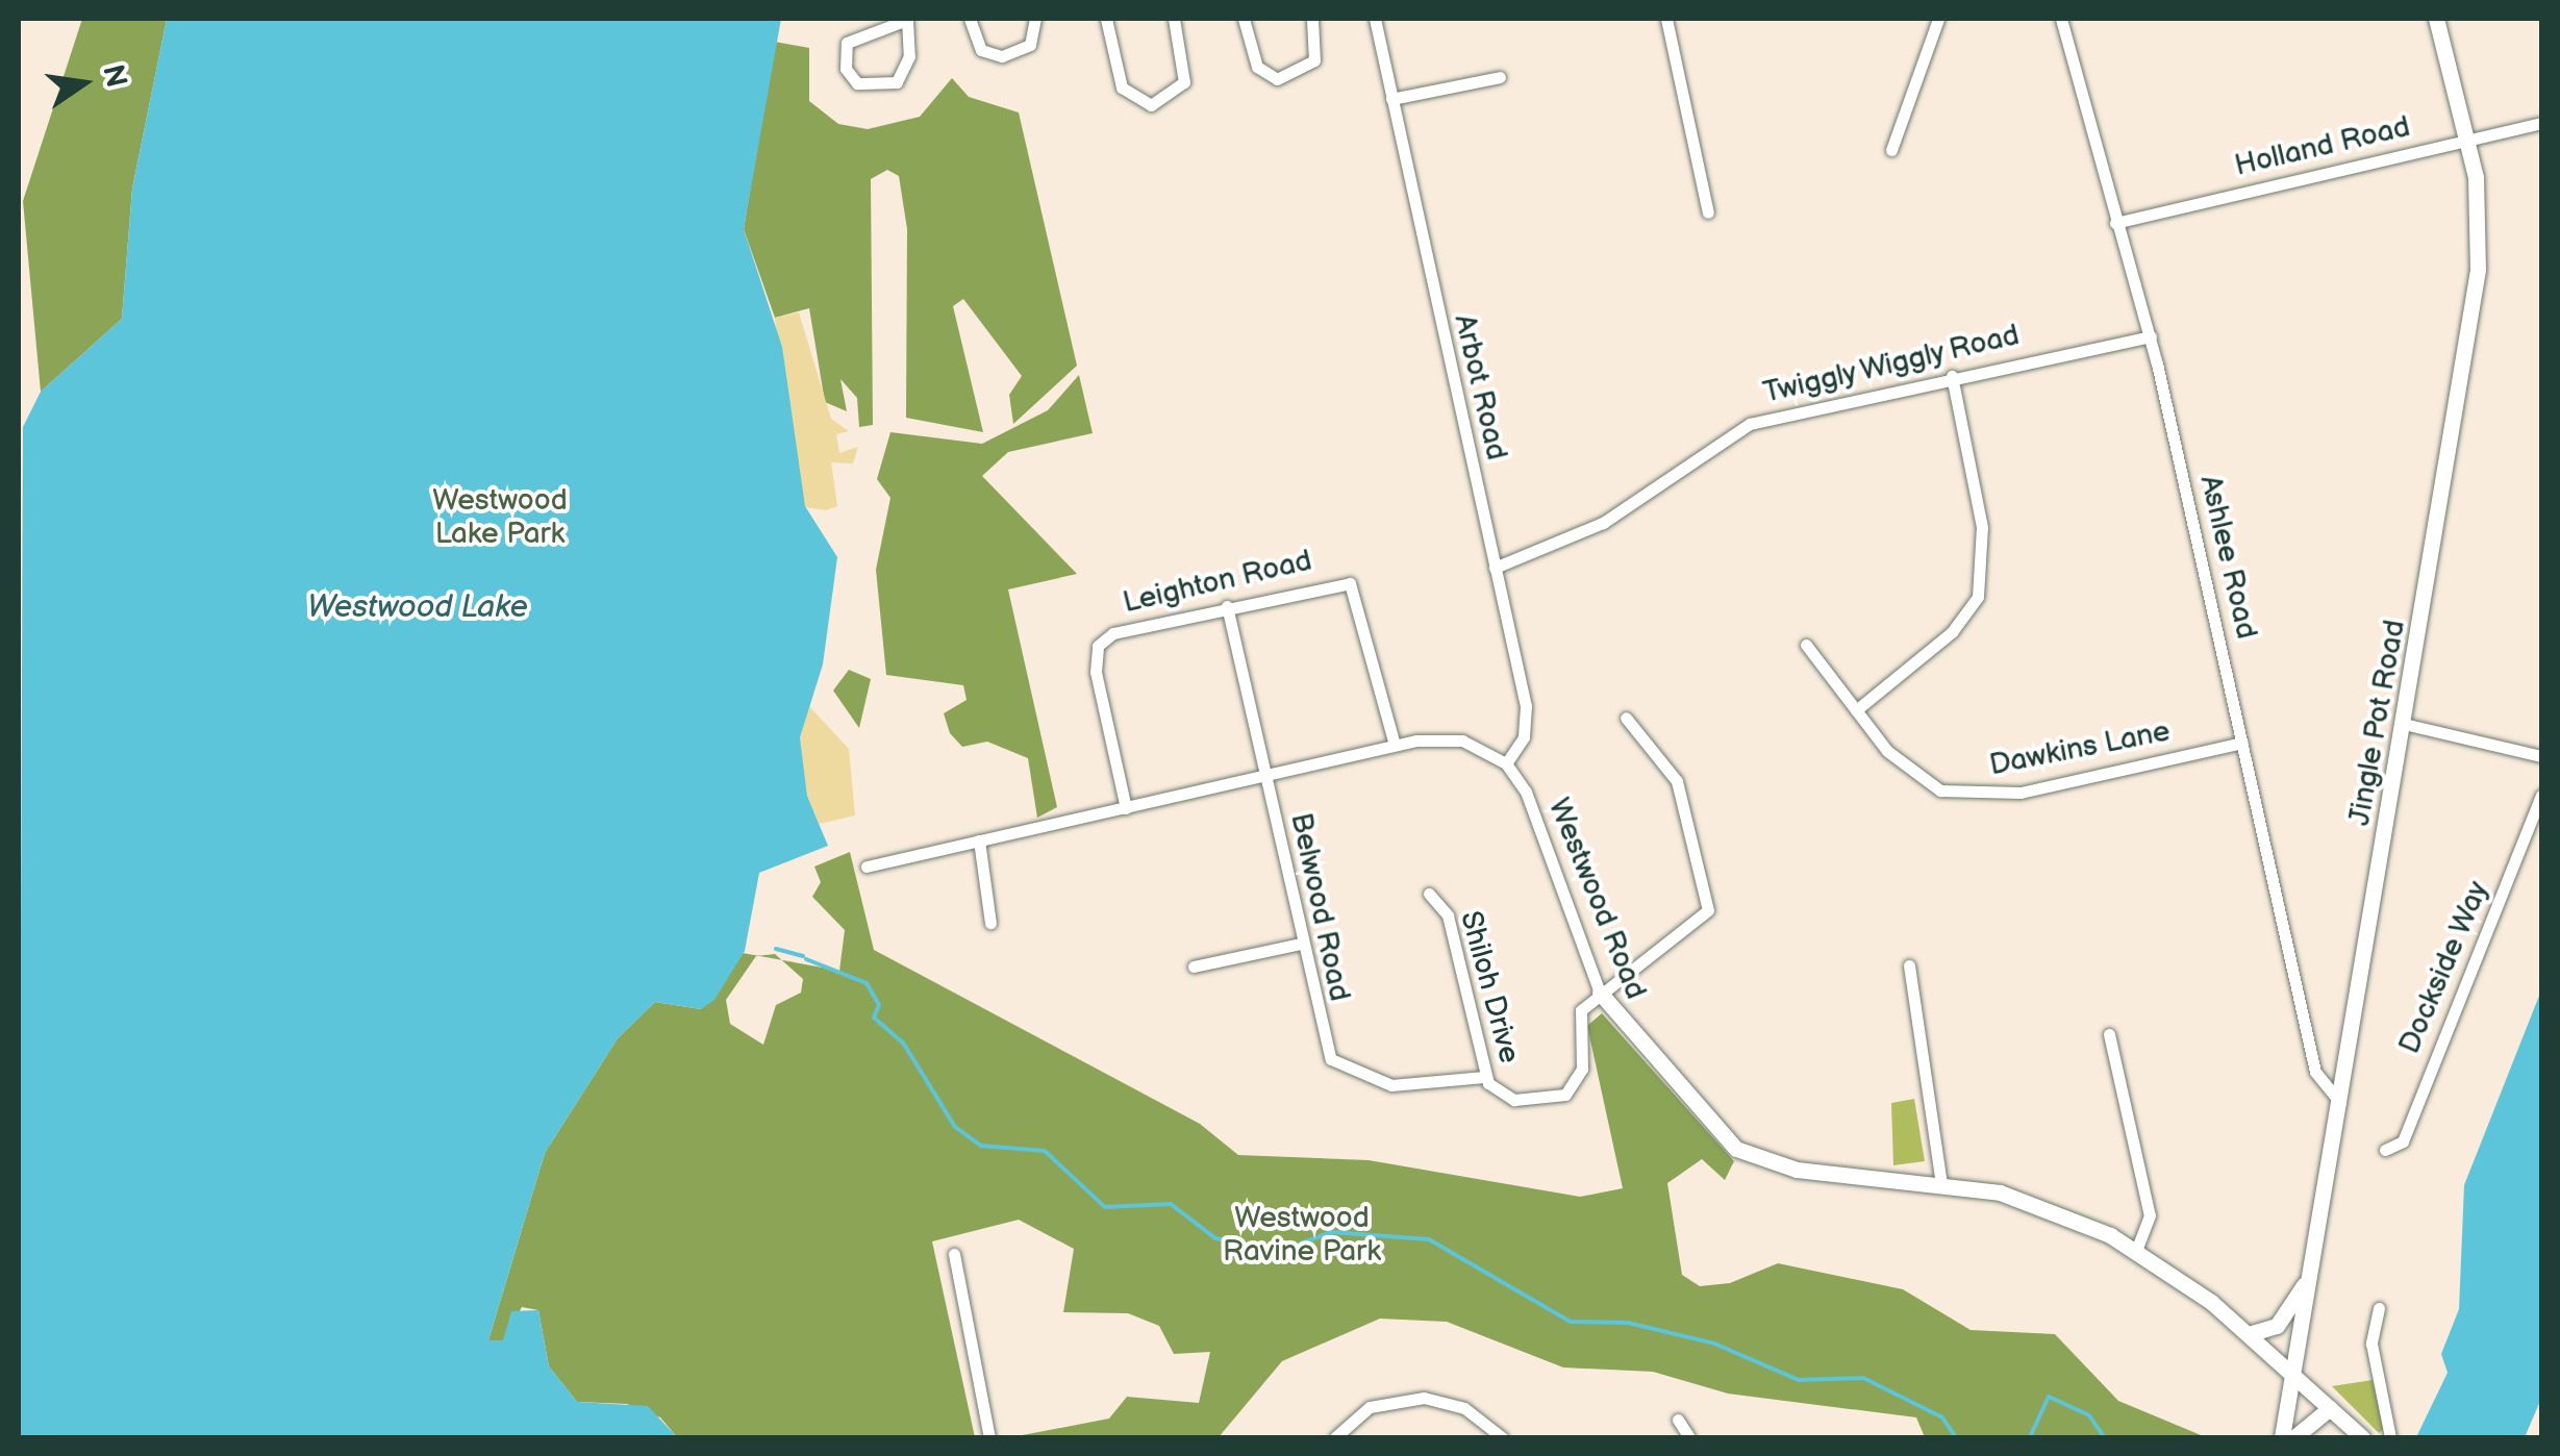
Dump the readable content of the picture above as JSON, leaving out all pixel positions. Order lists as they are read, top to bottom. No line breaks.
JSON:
{"streets":{"street":["Holland Road","Twiggly Wiggly Road","Arbot Road","Ashlee Road","Leighton Road","Jingle Pot Road","Dawkins Lane","Westwood Road","Belwood Road","Dockside Way","Shiloh Drive"]},"crossings":[["Holland Road","Ashlee Road"],["Holland Road","Jingle Pot Road"],["Twiggly Wiggly Road","Arbot Road"],["Twiggly Wiggly Road","Ashlee Road"],["Arbot Road","Westwood Road"],["Ashlee Road","Jingle Pot Road"],["Ashlee Road","Dawkins Lane"],["Leighton Road","Belwood Road"],["Jingle Pot Road","Westwood Road"],["Westwood Road","Shiloh Drive"],["Belwood Road","Shiloh Drive"]],"water":["Westwood Lake"],"parks":["Westwood Lake Park","Westwood Ravine Park"],"north":"right"}
